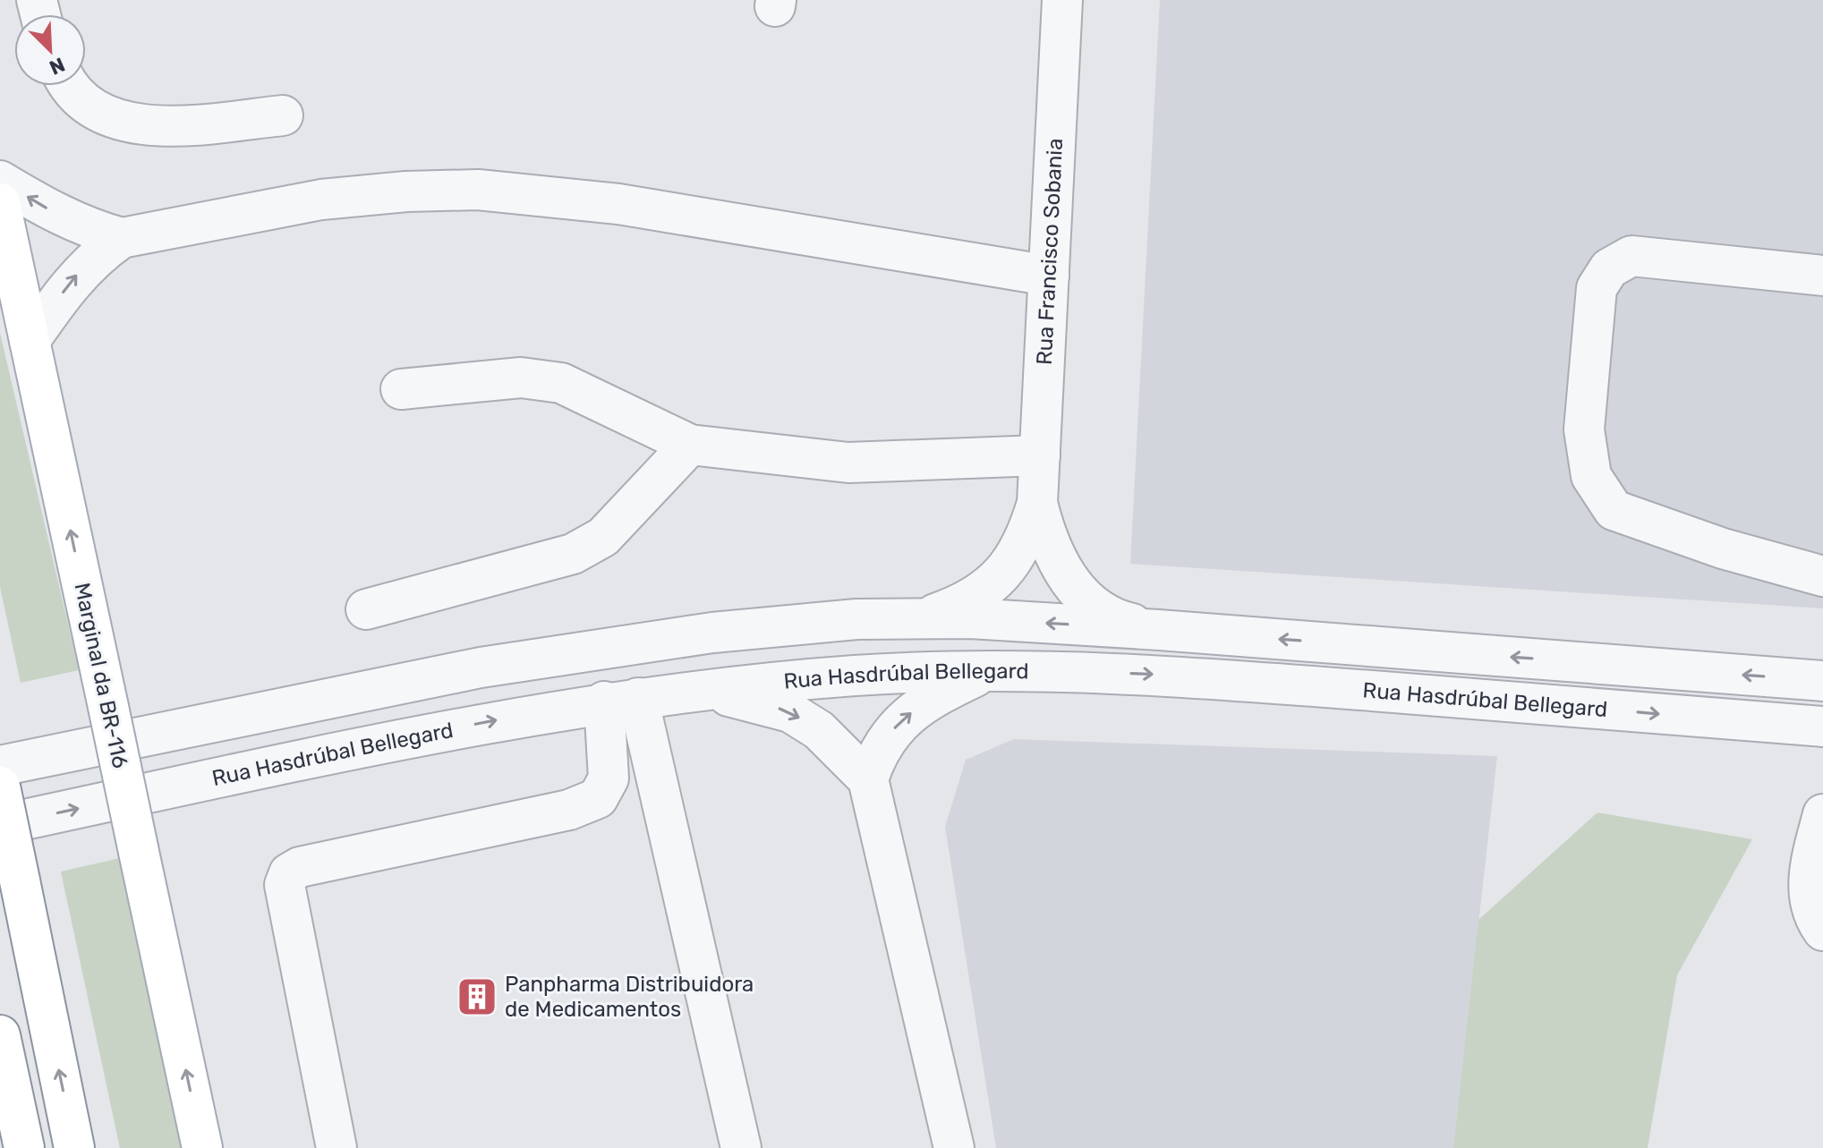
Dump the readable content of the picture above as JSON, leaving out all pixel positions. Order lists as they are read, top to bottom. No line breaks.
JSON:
{"streets":{"main road":["Marginal da BR-116"],"street":["Rua Francisco Sobania","Rua Hasdrúbal Bellegard"]},"crossings":[["Rua Francisco Sobania","Rua Hasdrúbal Bellegard"]],"places":{"building":["Panpharma Distribuidora de Medicamentos"]},"north":"bottom right"}
